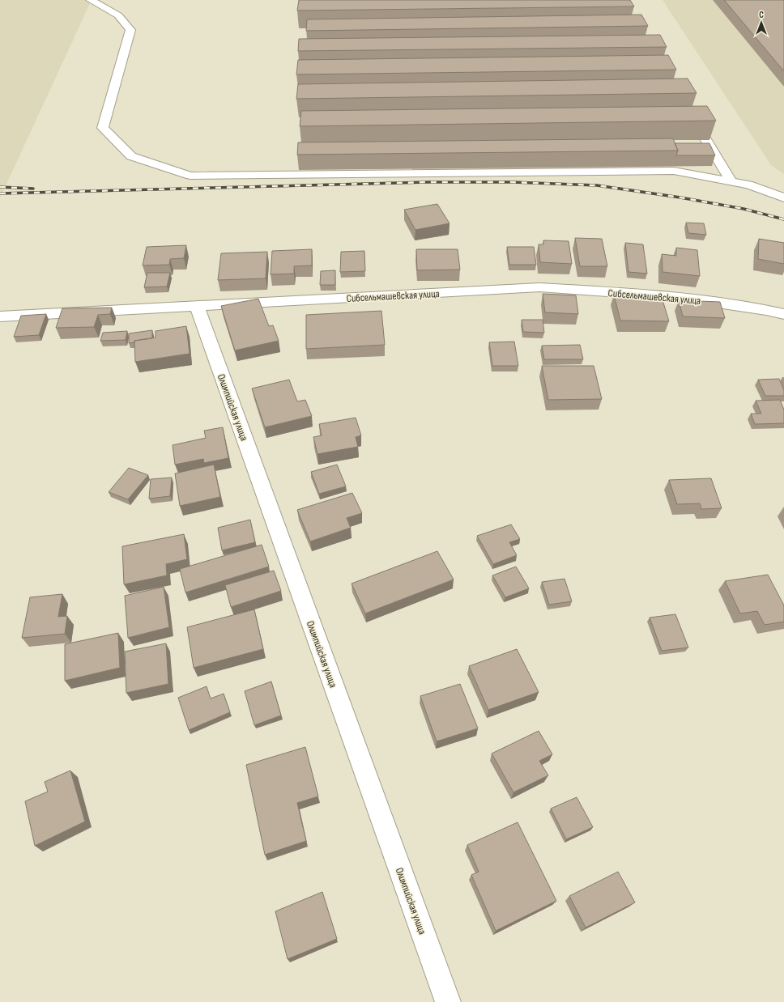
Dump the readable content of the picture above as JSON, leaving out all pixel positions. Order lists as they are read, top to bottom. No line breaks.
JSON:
{"streets":{"street":["Сибсельмашевская улица","Олимпийская улица"]},"crossings":[["Сибсельмашевская улица","Олимпийская улица"]],"north":"top"}
